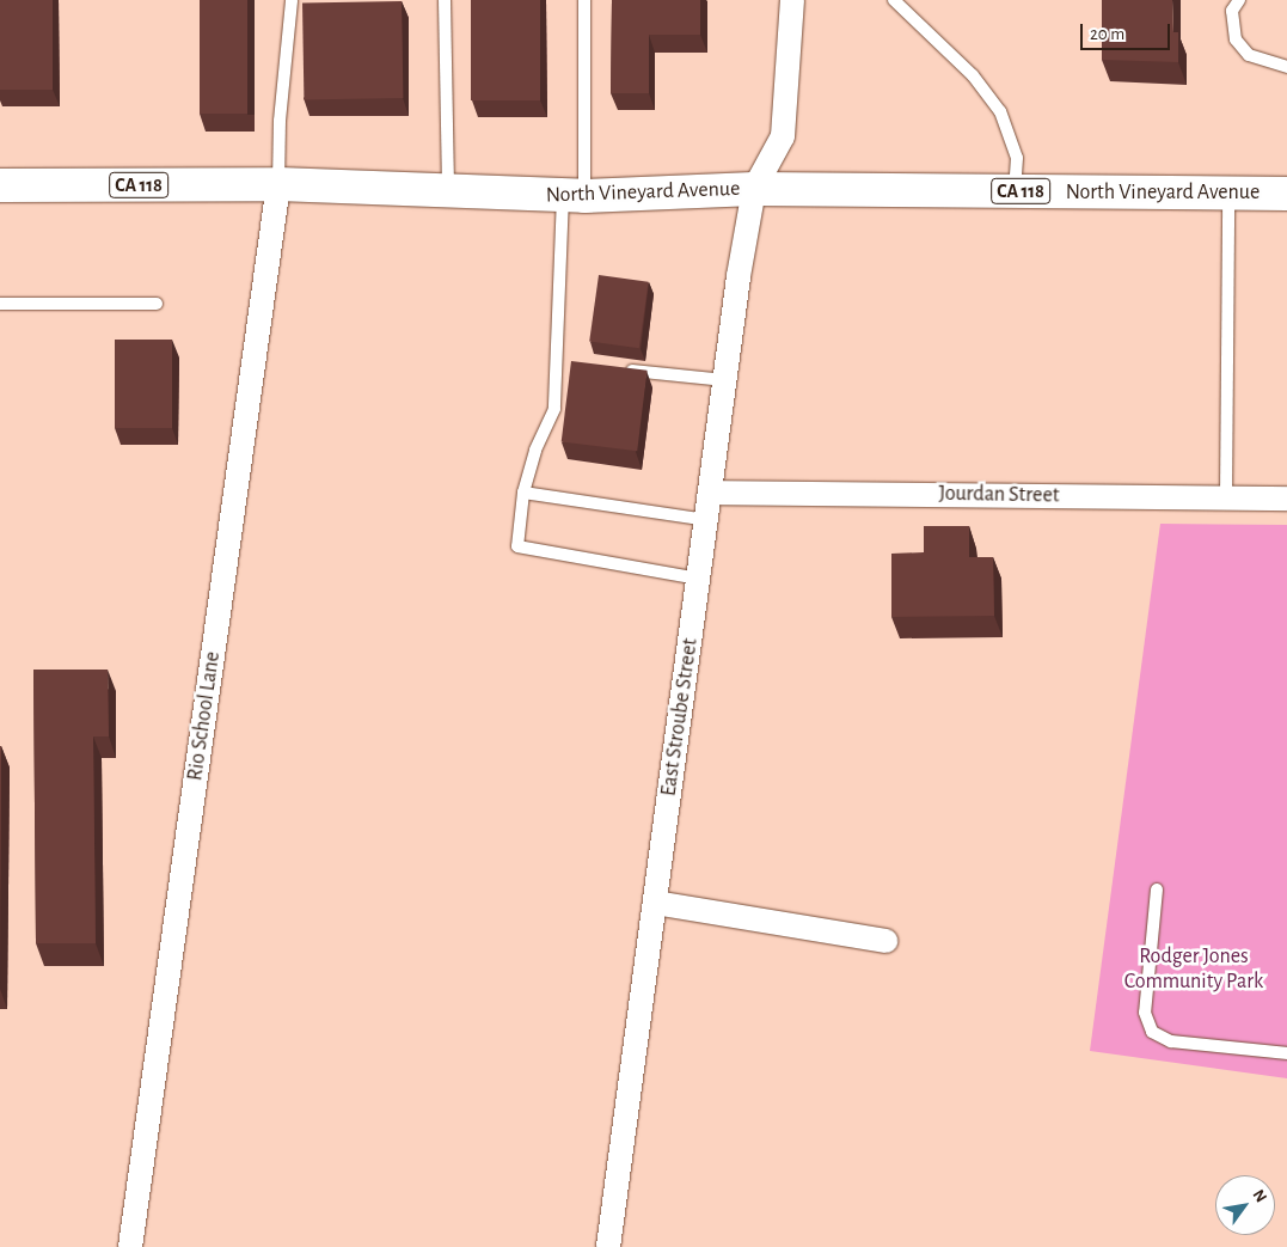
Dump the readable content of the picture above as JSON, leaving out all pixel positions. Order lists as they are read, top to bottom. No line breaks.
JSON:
{"streets":{"main road":["CA 118","North Vineyard Avenue"],"street":["Jourdan Street","Rio School Lane","East Stroube Street"]},"crossings":[["North Vineyard Avenue","Rio School Lane"],["North Vineyard Avenue","East Stroube Street"],["Jourdan Street","East Stroube Street"]],"parks":["Rodger Jones Community Park"],"scale_bar":"20 m","north":"top right"}
